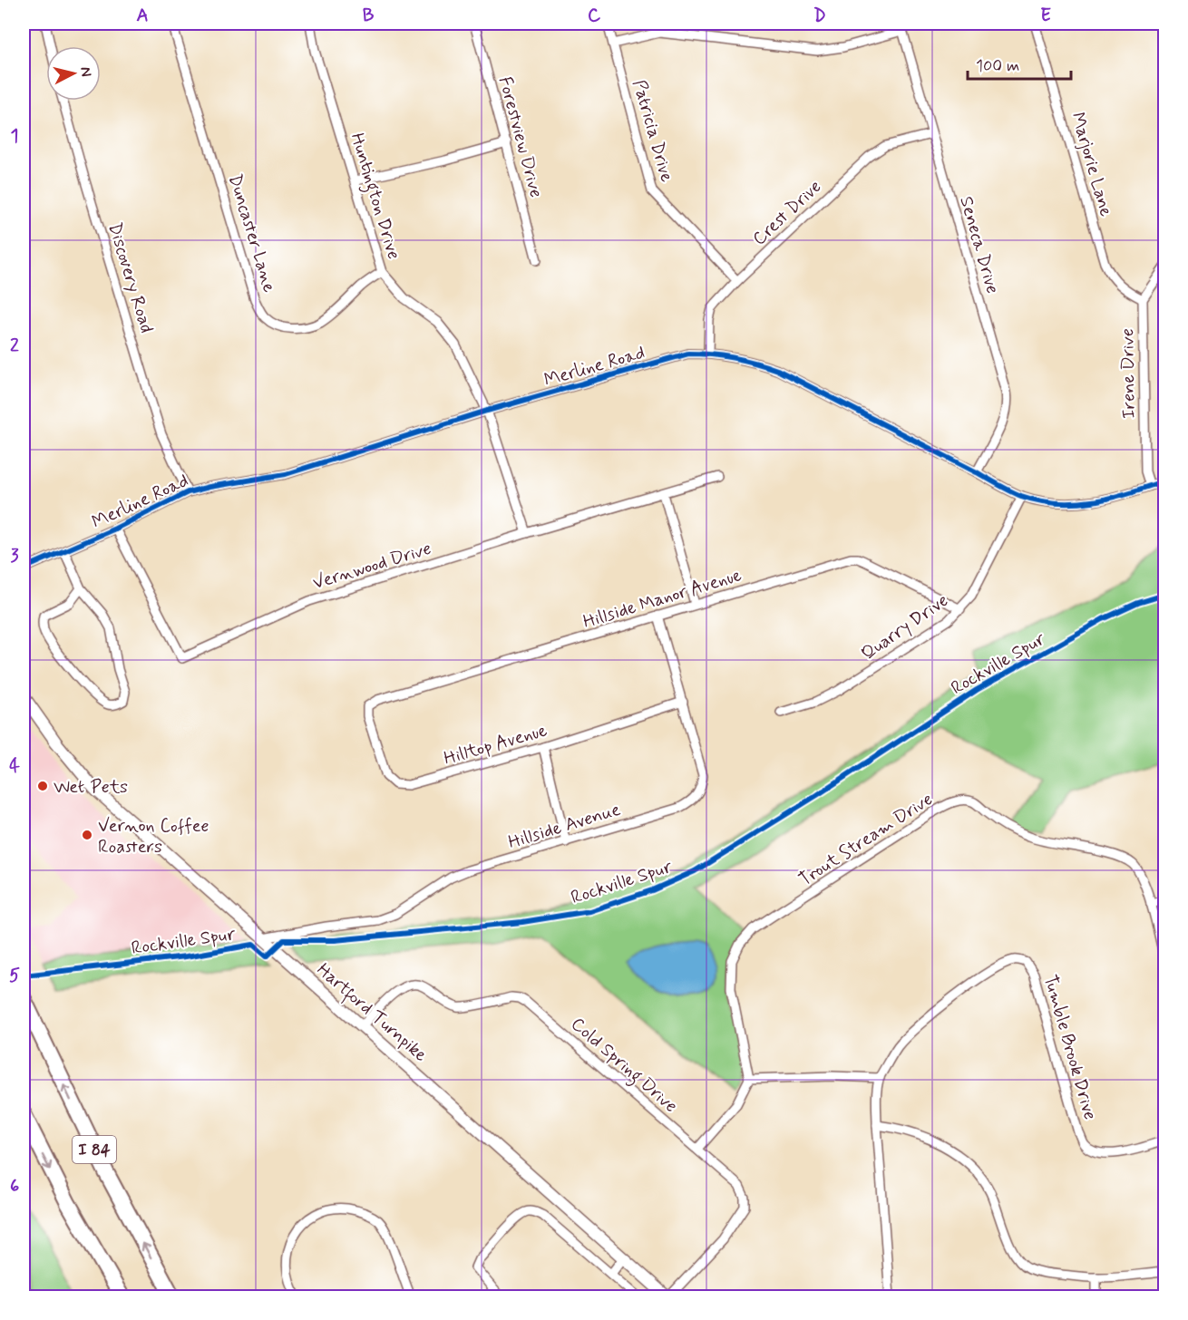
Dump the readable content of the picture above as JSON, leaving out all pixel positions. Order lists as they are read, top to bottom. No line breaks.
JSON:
{"streets":{"highway":["I 84"],"main road":["Hartford Turnpike"],"street":["Patricia Drive","Forestview Drive","Marjorie Lane","Huntington Drive","Crest Drive","Duncaster Lane","Seneca Drive","Discovery Road","Merline Road","Irene Drive","Vernwood Drive","Hillside Manor Avenue","Quarry Drive","Hilltop Avenue","Hillside Avenue","Trout Stream Drive","Tumble Brook Drive","Cold Spring Drive"],"cycle path":["Rockville Spur"]},"crossings":[["Patricia Drive","Crest Drive"],["Marjorie Lane","Irene Drive"],["Huntington Drive","Duncaster Lane"],["Huntington Drive","Merline Road"],["Huntington Drive","Vernwood Drive"],["Crest Drive","Seneca Drive"],["Crest Drive","Merline Road"],["Seneca Drive","Merline Road"],["Discovery Road","Merline Road"],["Merline Road","Irene Drive"],["Merline Road","Vernwood Drive"],["Merline Road","Quarry Drive"],["Hillside Manor Avenue","Quarry Drive"],["Hillside Manor Avenue","Hilltop Avenue"],["Hillside Manor Avenue","Hillside Avenue"],["Hilltop Avenue","Hillside Avenue"],["Hillside Avenue","Hartford Turnpike"],["Hartford Turnpike","Cold Spring Drive"]],"places":["Wet Pets","Vernon Coffee Roasters"],"scale_bar":"100 m","north":"right","grid":{"columns":["A","B","C","D","E"],"rows":["1","2","3","4","5","6"]}}
